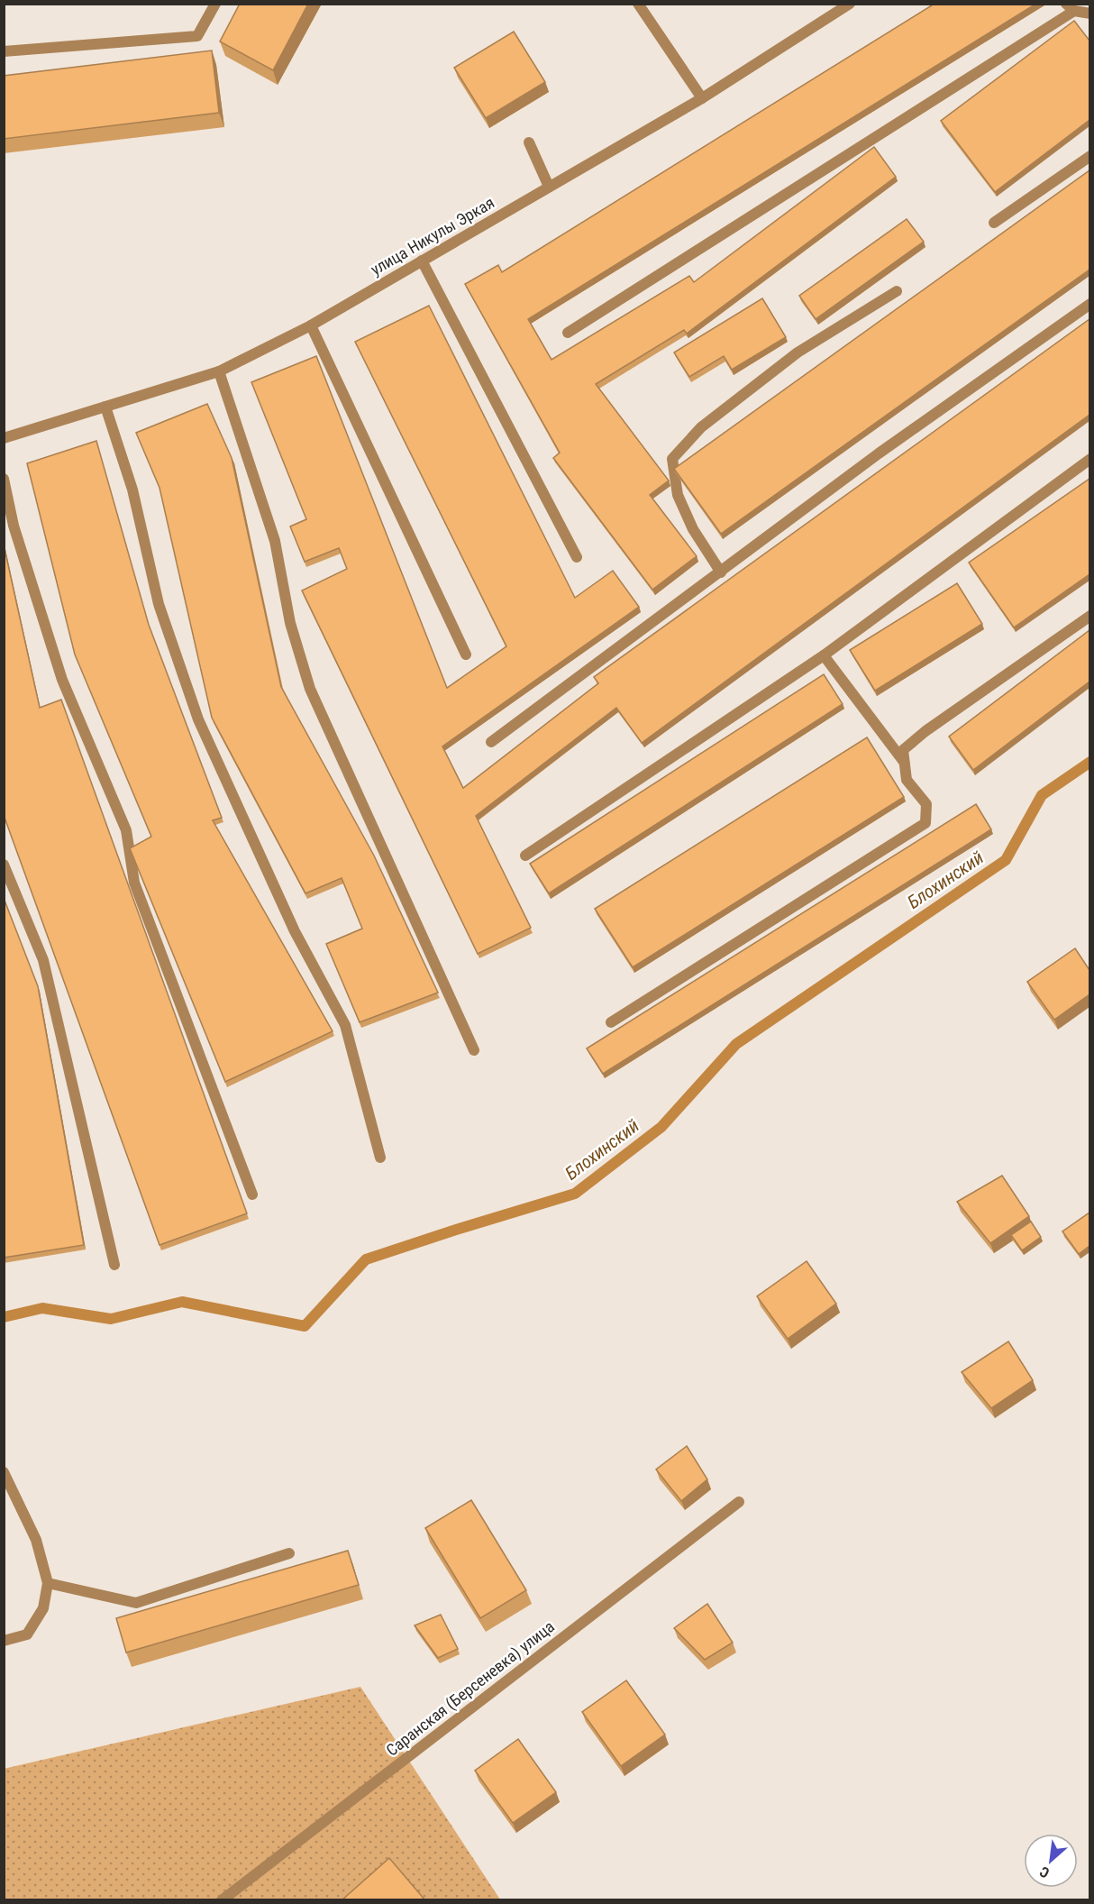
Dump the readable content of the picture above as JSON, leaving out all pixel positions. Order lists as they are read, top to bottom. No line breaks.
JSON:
{"streets":{"street":["улица Никулы Эркая","Саранская (Берсеневка) улица"]},"water":["Блохинский"],"north":"bottom left"}
